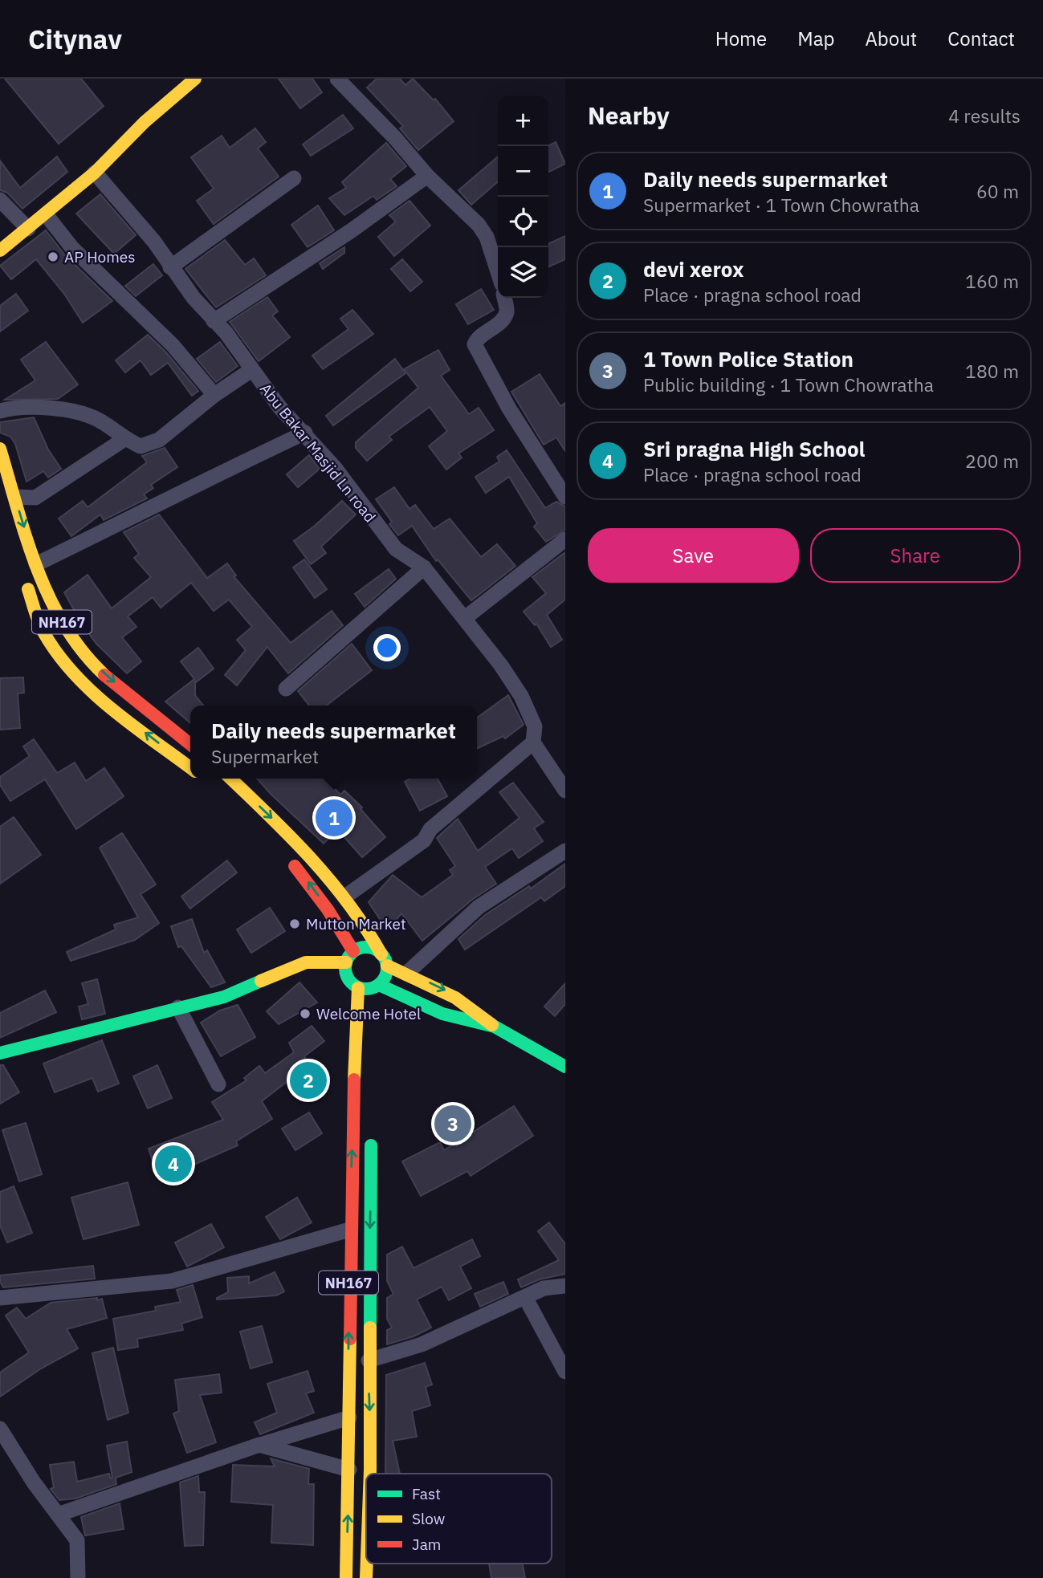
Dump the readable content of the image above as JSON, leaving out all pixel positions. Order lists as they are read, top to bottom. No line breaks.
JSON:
{"streets":{"main road":["NH167"],"street":["Abu Bakar Masjid Ln road"]},"places":["AP Homes","Mutton Market","Welcome Hotel"],"legend":["Fast","Slow","Jam"],"page":{"header":"Citynav","nav":["Home","Map","About","Contact"],"heading":["Nearby","4 results"],"map_buttons":["+","−"],"list":[{"mark":"1","name":"Daily needs supermarket","note":"Supermarket · 1 Town Chowratha","value":"60 m"},{"mark":"2","name":"devi xerox","note":"Place · pragna school road","value":"160 m"},{"mark":"3","name":"1 Town Police Station","note":"Public building · 1 Town Chowratha","value":"180 m"},{"mark":"4","name":"Sri pragna High School","note":"Place · pragna school road","value":"200 m"}],"buttons":["Save","Share"],"popup":["Daily needs supermarket","Supermarket"],"pins":["1","2","3","4"]}}
